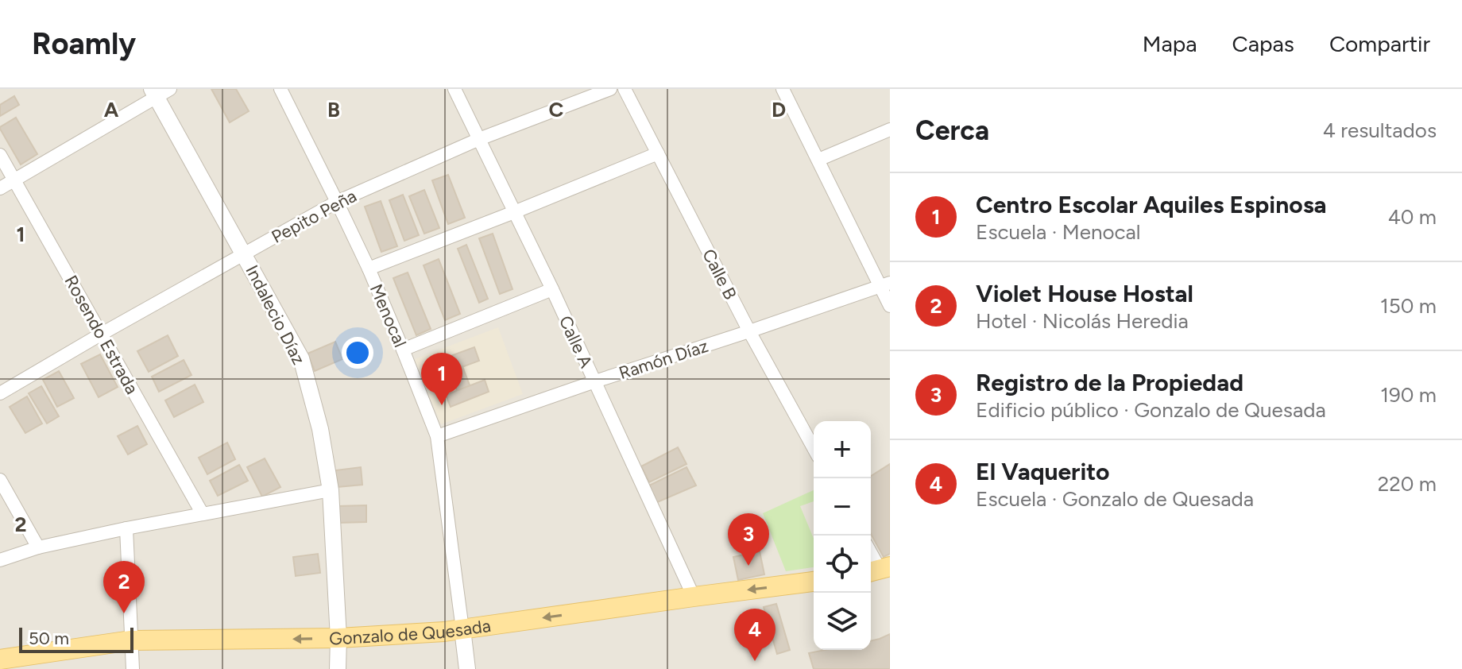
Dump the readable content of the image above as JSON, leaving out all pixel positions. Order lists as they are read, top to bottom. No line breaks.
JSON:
{"streets":{"main road":["Gonzalo de Quesada"],"street":["Pepito Peña","Calle B","Indalecio Díaz","Menocal","Rosendo Estrada","Calle A","Ramón Díaz"]},"crossings":[["Pepito Peña","Indalecio Díaz"],["Pepito Peña","Menocal"],["Pepito Peña","Rosendo Estrada"],["Pepito Peña","Calle A"],["Calle B","Ramón Díaz"],["Indalecio Díaz","Gonzalo de Quesada"],["Menocal","Ramón Díaz"],["Menocal","Gonzalo de Quesada"],["Calle A","Ramón Díaz"],["Calle A","Gonzalo de Quesada"]],"one_way":["Gonzalo de Quesada"],"scale_bar":"50 m","page":{"header":"Roamly","nav":["Mapa","Capas","Compartir"],"heading":["Cerca","4 resultados"],"list":[{"mark":"1","name":"Centro Escolar Aquiles Espinosa","note":"Escuela · Menocal","value":"40 m"},{"mark":"2","name":"Violet House Hostal","note":"Hotel · Nicolás Heredia","value":"150 m"},{"mark":"3","name":"Registro de la Propiedad","note":"Edificio público · Gonzalo de Quesada","value":"190 m"},{"mark":"4","name":"El Vaquerito","note":"Escuela · Gonzalo de Quesada","value":"220 m"}],"pins":["1","3","2","4"],"map_buttons":["+","−"],"scale":"50 m"},"grid":{"columns":["A","B","C","D"],"rows":["1","2"]}}
